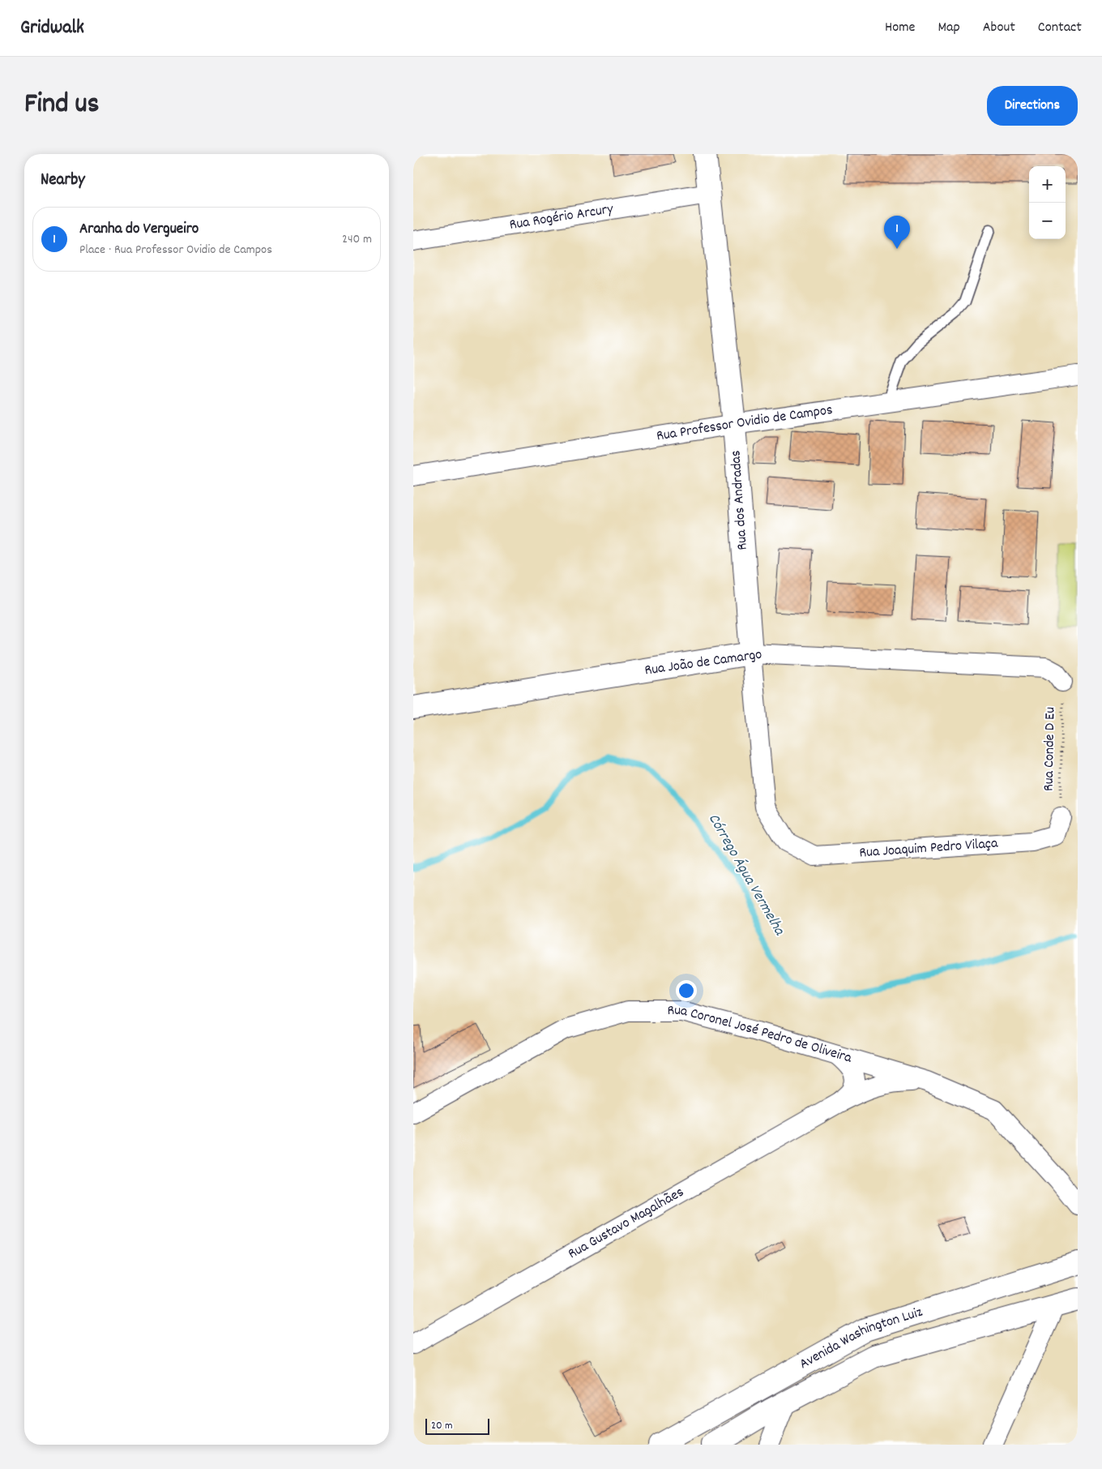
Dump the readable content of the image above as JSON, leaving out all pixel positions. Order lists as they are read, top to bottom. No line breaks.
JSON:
{"streets":{"main road":["Rua dos Andradas","Rua João de Camargo","Avenida Washington Luiz"],"street":["Rua Rogério Arcury","Rua Professor Ovidio de Campos","Rua Joaquim Pedro Vilaça","Rua Coronel José Pedro de Oliveira","Rua Gustavo Magalhães"],"path":["Rua Conde D Eu"]},"crossings":[["Rua Rogério Arcury","Rua dos Andradas"],["Rua Professor Ovidio de Campos","Rua dos Andradas"],["Rua dos Andradas","Rua João de Camargo"],["Rua dos Andradas","Rua Joaquim Pedro Vilaça"],["Rua João de Camargo","Rua Conde D Eu"],["Rua Conde D Eu","Rua Joaquim Pedro Vilaça"],["Rua Coronel José Pedro de Oliveira","Rua Gustavo Magalhães"]],"water":["Córrego Água Vermelha"],"scale_bar":"20 m","page":{"header":"Gridwalk","nav":["Home","Map","About","Contact"],"title":"Find us","buttons":"Directions","heading":"Nearby","map_buttons":["+","−"],"list":[{"mark":"1","name":"Aranha do Vergueiro","note":"Place · Rua Professor Ovidio de Campos","value":"240 m"}],"pins":"1","scale":"20 m"}}
